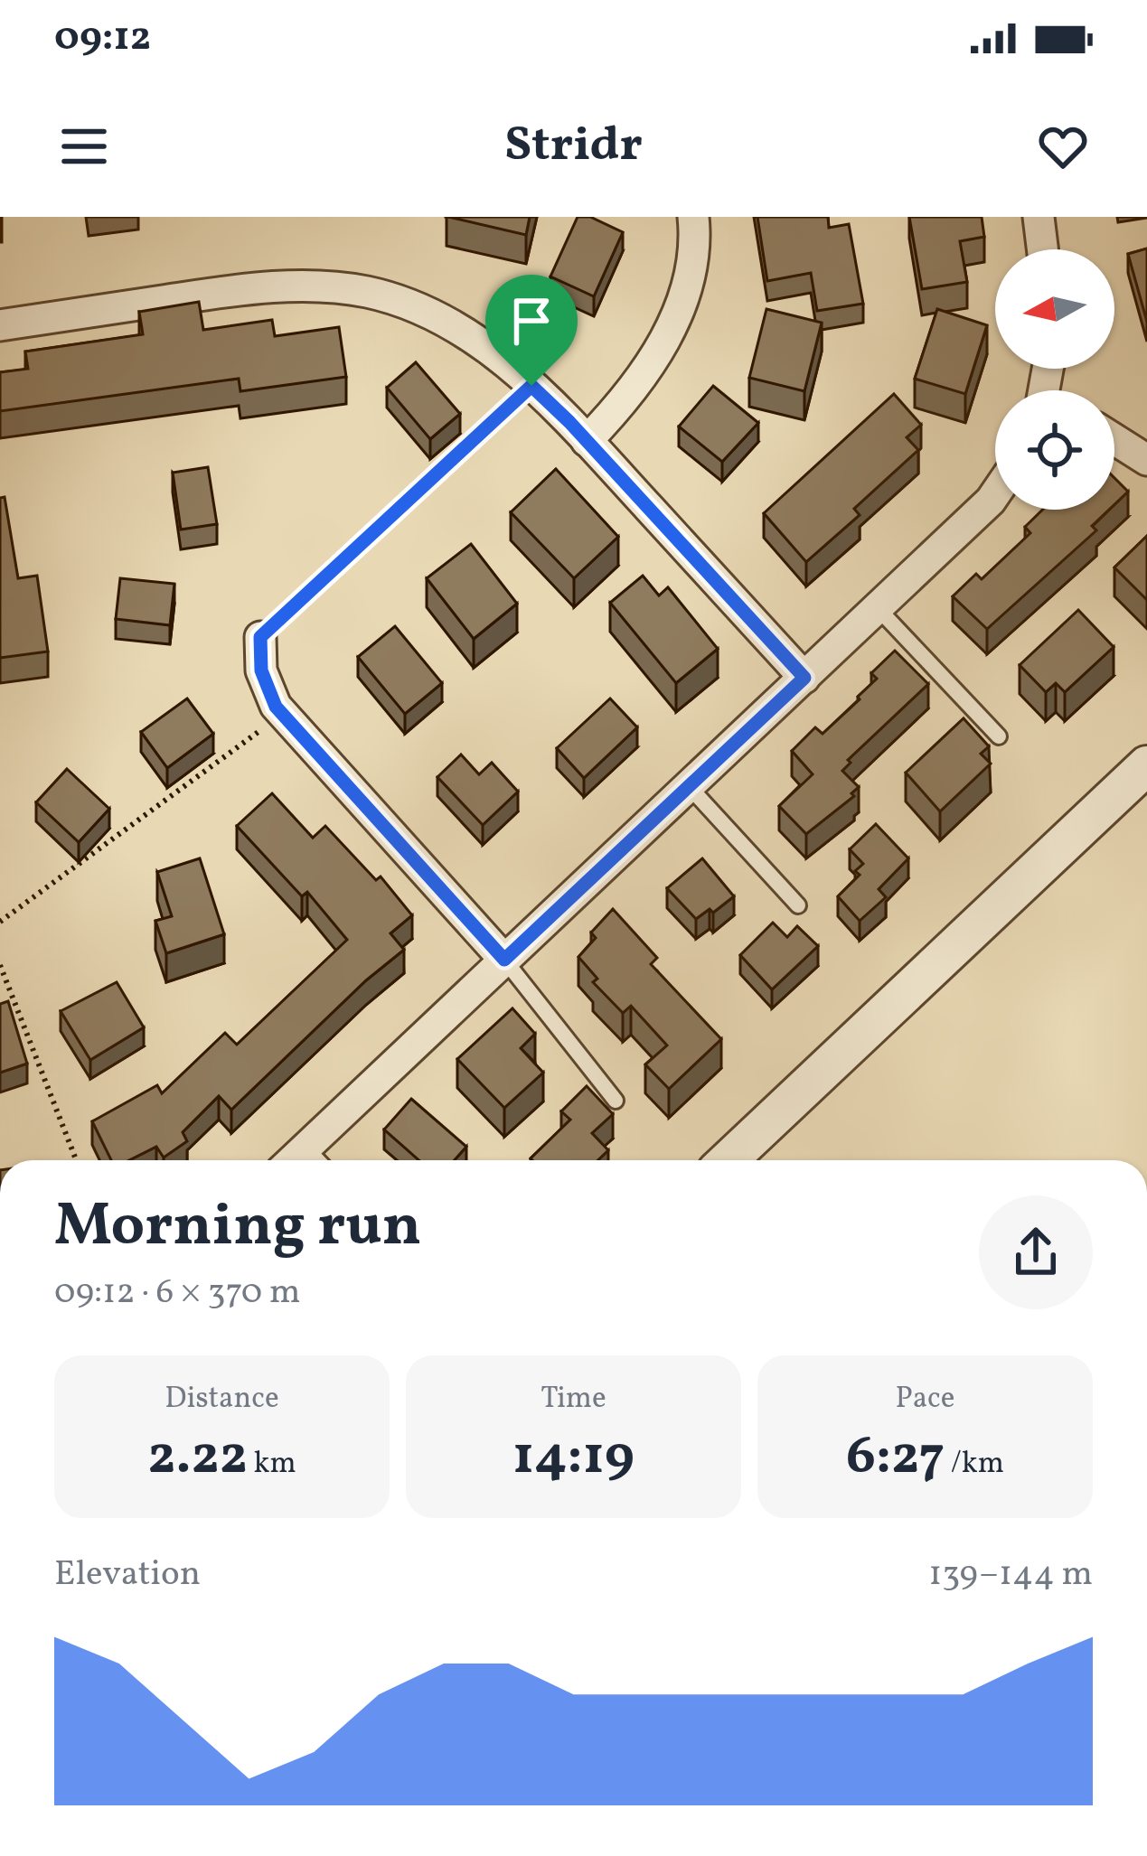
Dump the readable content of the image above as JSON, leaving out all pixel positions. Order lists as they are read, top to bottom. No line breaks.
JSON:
{"north":"left","page":{"status":"09:12","header":"Stridr","heading":["Morning run","09:12 · 6 × 370 m"],"stats":[["Distance","2.22 km"],["Time","14:19"],["Pace","6:27 /km"]],"chart":["Elevation","139–144 m"]}}
